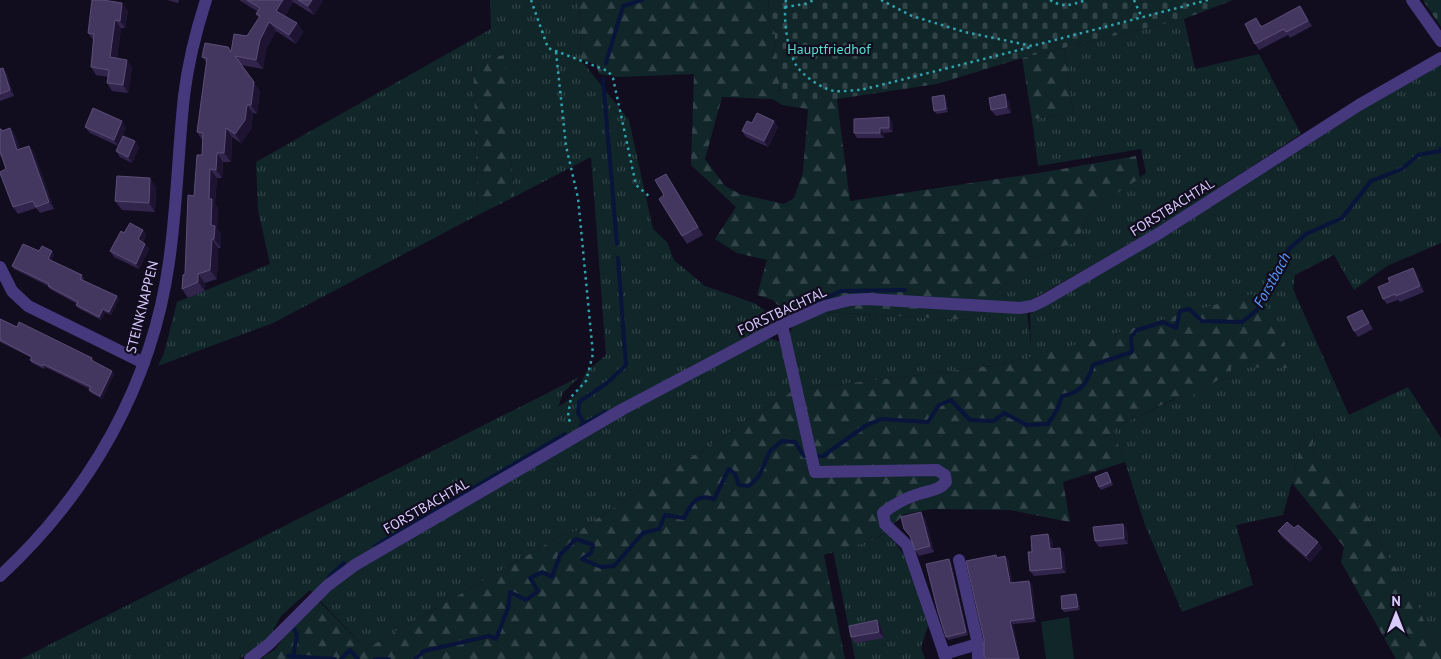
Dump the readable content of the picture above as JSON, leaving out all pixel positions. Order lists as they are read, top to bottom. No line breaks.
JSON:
{"streets":{"street":["FORSTBACHTAL","STEINKNAPPEN"]},"water":["Forstbach"],"parks":["Hauptfriedhof"],"north":"top"}
